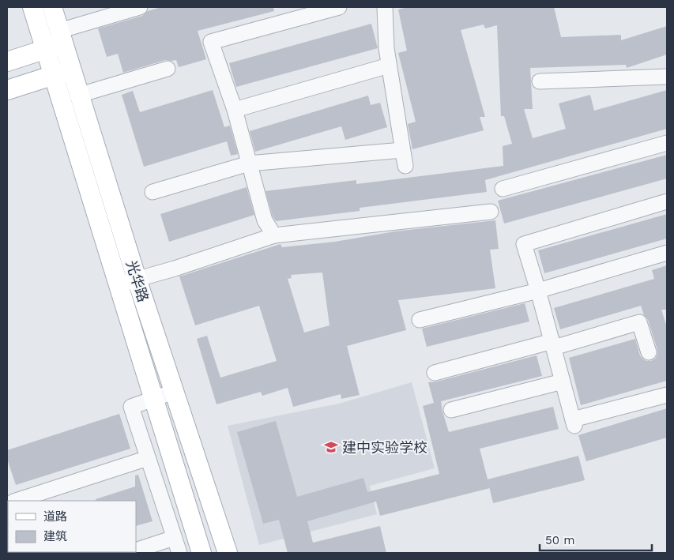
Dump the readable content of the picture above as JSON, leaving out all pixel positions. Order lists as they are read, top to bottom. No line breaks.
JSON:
{"streets":{"main road":["光华路"]},"places":{"school or university":["建中实验学校"]},"legend":["道路","建筑"],"scale_bar":"50 m"}
